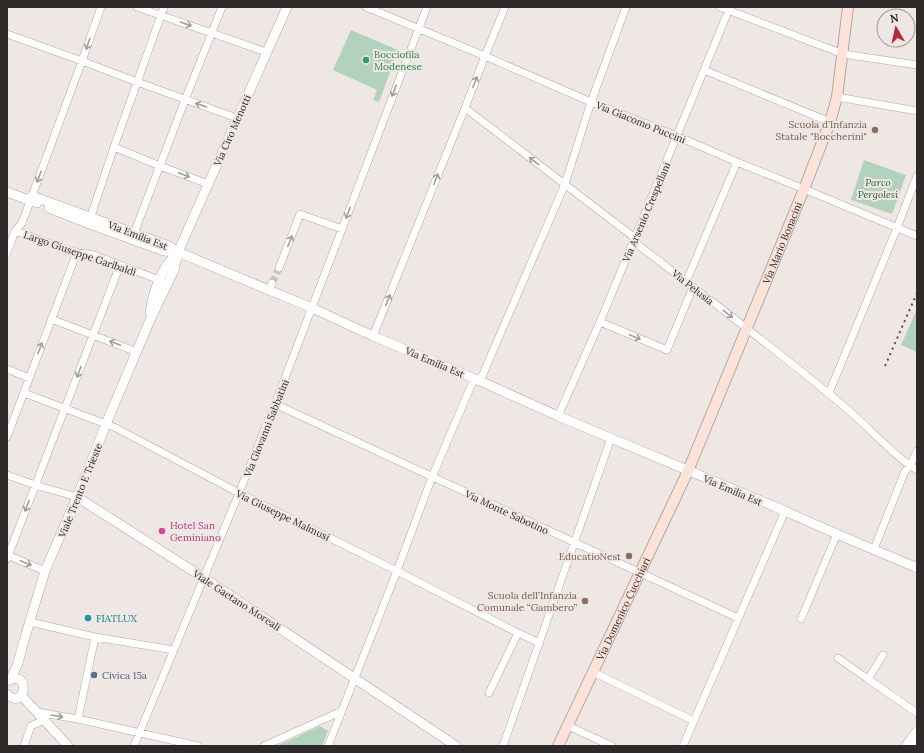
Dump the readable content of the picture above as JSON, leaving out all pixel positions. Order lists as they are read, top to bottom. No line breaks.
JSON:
{"streets":{"main road":["Via Mario Bonacini","Via Domenico Cucchiari"],"street":["Via Giacomo Puccini","Via Ciro Menotti","Via Arsenio Crespellani","Via Emilia Est","Largo Giuseppe Garibaldi","Via Pelusia","Via Giovanni Sabbatini","Viale Trento E Trieste","Via Monte Sabotino","Via Giuseppe Malmusi","Viale Gaetano Moreali"]},"crossings":[["Via Giacomo Puccini","Via Arsenio Crespellani"],["Via Giacomo Puccini","Via Mario Bonacini"],["Via Giacomo Puccini","Via Giovanni Sabbatini"],["Via Ciro Menotti","Via Emilia Est"],["Via Ciro Menotti","Viale Trento E Trieste"],["Via Arsenio Crespellani","Via Emilia Est"],["Via Arsenio Crespellani","Via Pelusia"],["Via Emilia Est","Via Mario Bonacini"],["Via Emilia Est","Via Giovanni Sabbatini"],["Via Emilia Est","Viale Trento E Trieste"],["Via Emilia Est","Via Domenico Cucchiari"],["Via Mario Bonacini","Via Pelusia"],["Via Mario Bonacini","Via Domenico Cucchiari"],["Largo Giuseppe Garibaldi","Viale Trento E Trieste"],["Via Giovanni Sabbatini","Via Monte Sabotino"],["Via Giovanni Sabbatini","Via Giuseppe Malmusi"],["Via Giovanni Sabbatini","Viale Gaetano Moreali"],["Viale Trento E Trieste","Via Giuseppe Malmusi"],["Viale Trento E Trieste","Viale Gaetano Moreali"],["Via Monte Sabotino","Via Domenico Cucchiari"]],"parks":["Parco Pergolesi"],"places":["Bocciofila Modenese","Scuola d'Infanzia Statale \"Boccherini\"","Hotel San Geminiano","EducatioNest","Scuola dell’Infanzia Comunale “Gambero”","FIATLUX","Civica 15a"],"north":"top"}
